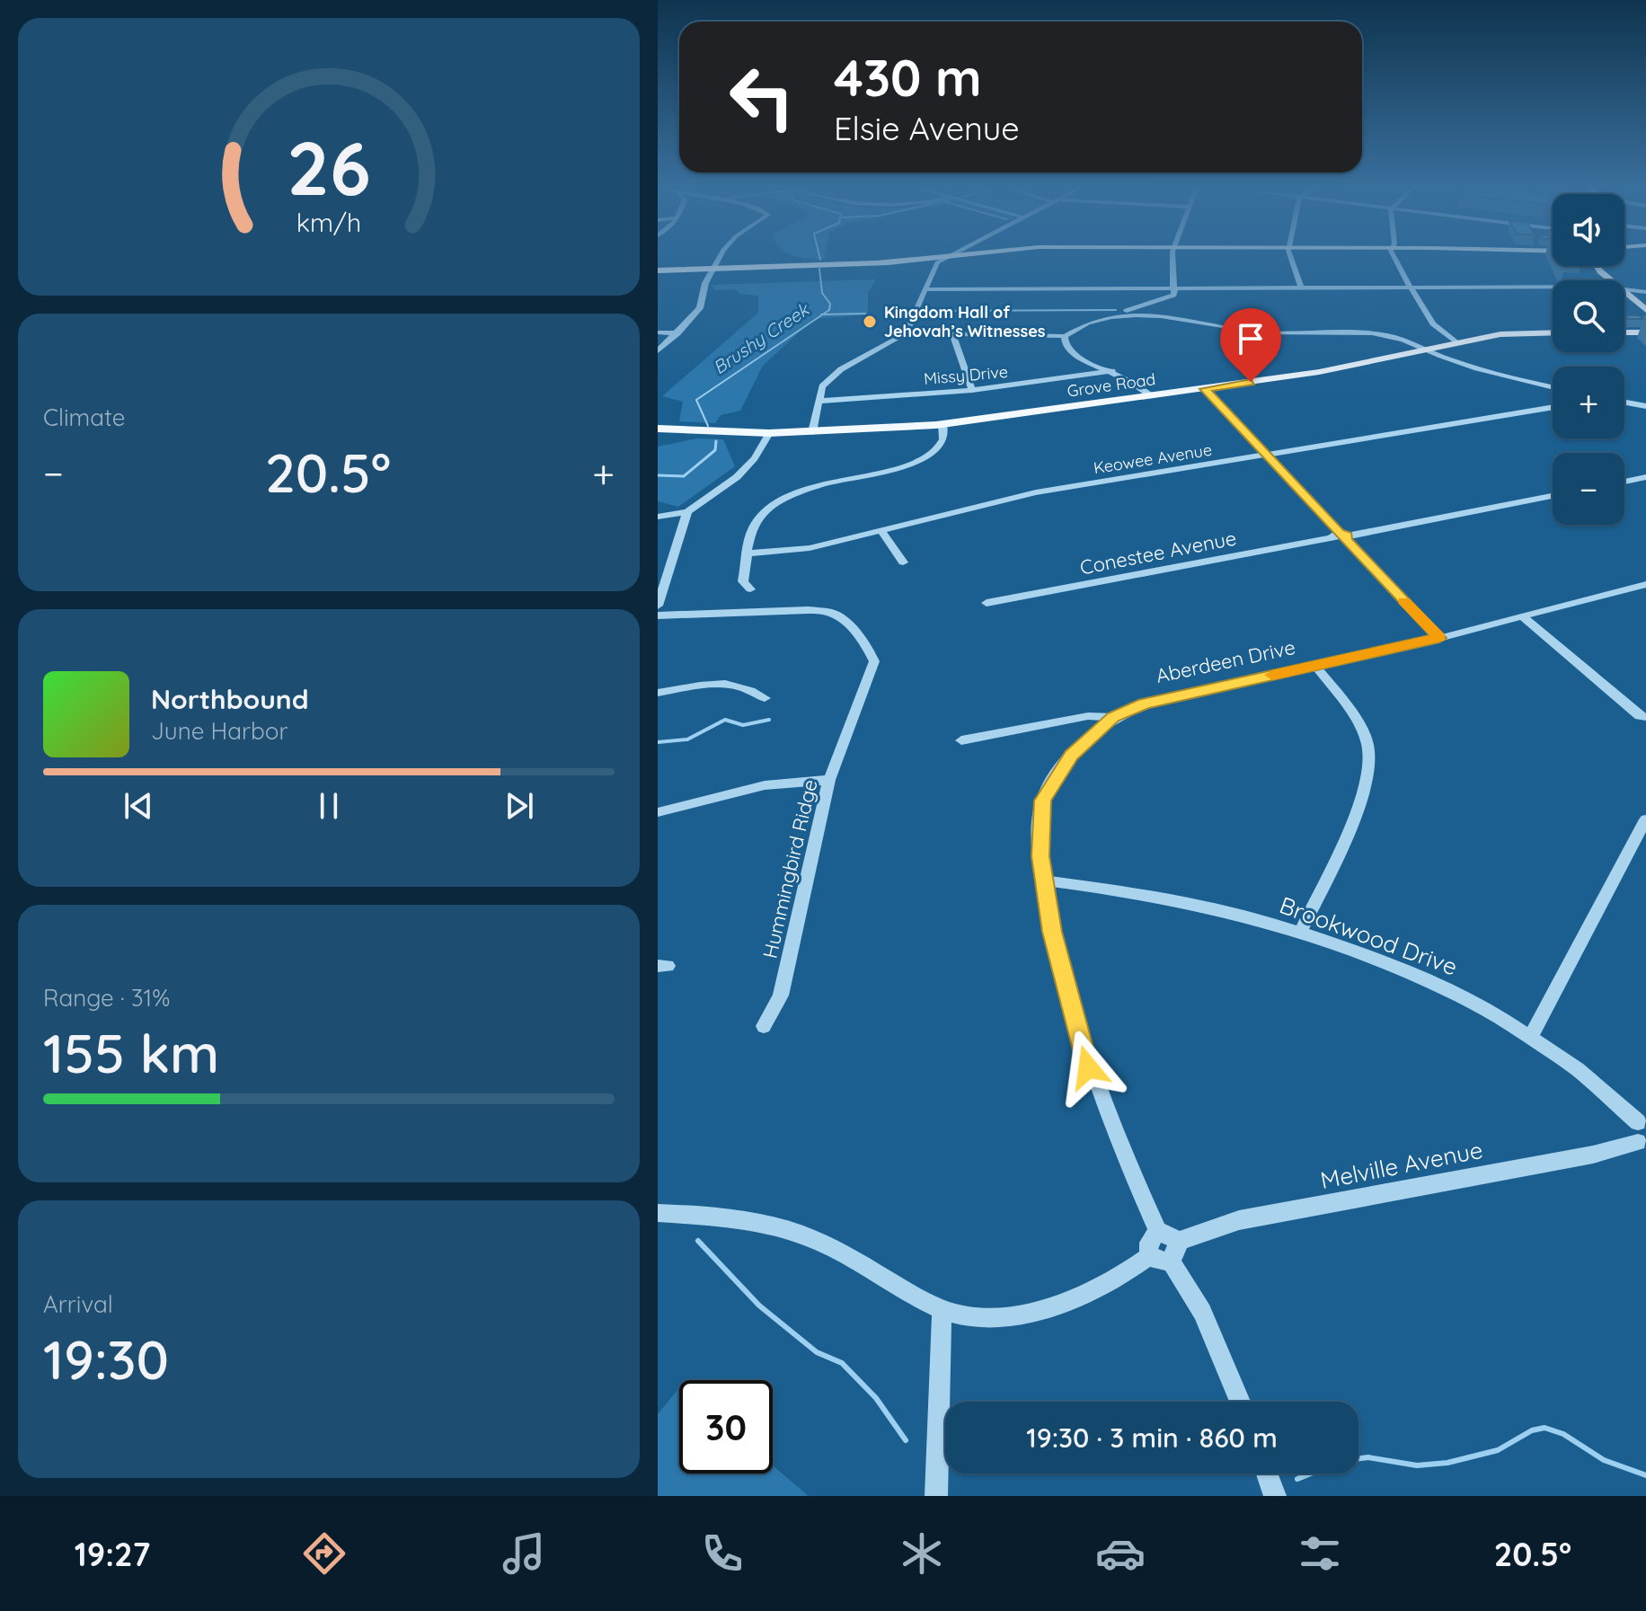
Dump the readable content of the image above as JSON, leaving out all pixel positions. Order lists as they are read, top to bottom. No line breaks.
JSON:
{"streets":{"main road":["Grove Road"],"street":["Missy Drive","Keowee Avenue","Conestee Avenue","Aberdeen Drive","Hummingbird Ridge","Brookwood Drive","Melville Avenue"]},"crossings":[["Aberdeen Drive","Brookwood Drive"],["Aberdeen Drive","Melville Avenue"]],"water":["Brushy Creek"],"places":["Kingdom Hall of Jehovah’s Witnesses"],"page":{"turn":["430 m","Elsie Avenue"],"map_buttons":["+","−"],"tile":["Climate",["Range · 31%","155 km"],["Arrival","19:30"]],"heat":["−","20.5°","+"],"song":["Northbound","June Harbor"],"limit":"30","trip":"19:30 · 3 min · 860 m","tabs":["19:27","20.5°"],"gauge":["26","km/h"]}}
